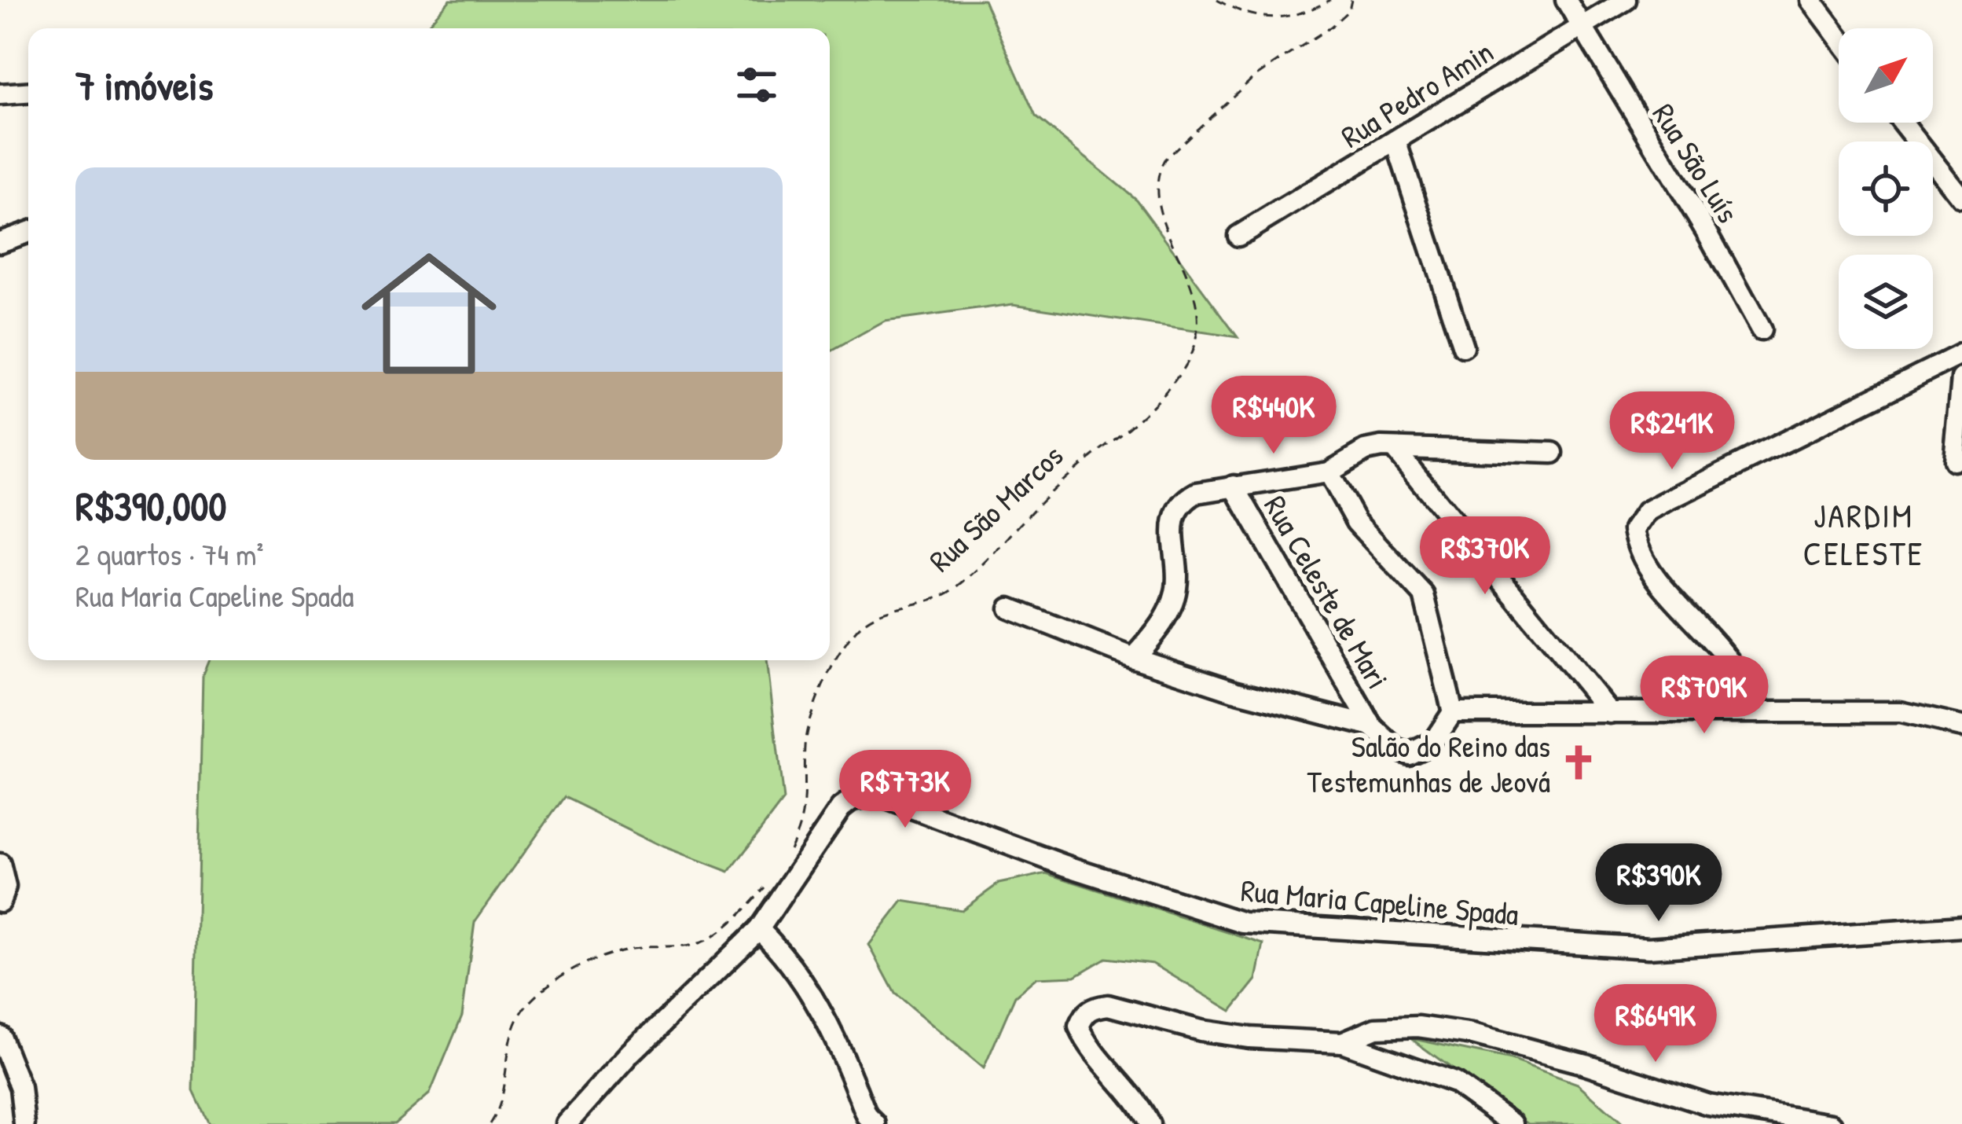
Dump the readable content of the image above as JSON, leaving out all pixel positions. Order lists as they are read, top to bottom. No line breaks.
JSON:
{"streets":{"street":["Rua Pedro Amin","Rua São Luís","Rua Celeste de Mari","Rua Maria Capeline Spada"],"path":["Rua São Marcos"]},"crossings":[["Rua Pedro Amin","Rua São Luís"]],"districts":["JARDIM CELESTE"],"places":{"church":["Salão do Reino das Testemunhas de Jeová"]},"north":"top right","page":{"heading":"7 imóveis","list":[{"name":"R$390,000","note":"2 quartos · 74 m² · Rua Maria Capeline Spada"}],"price":["R$440K","R$241K","R$370K","R$709K","R$773K","R$390K","R$649K"]}}
